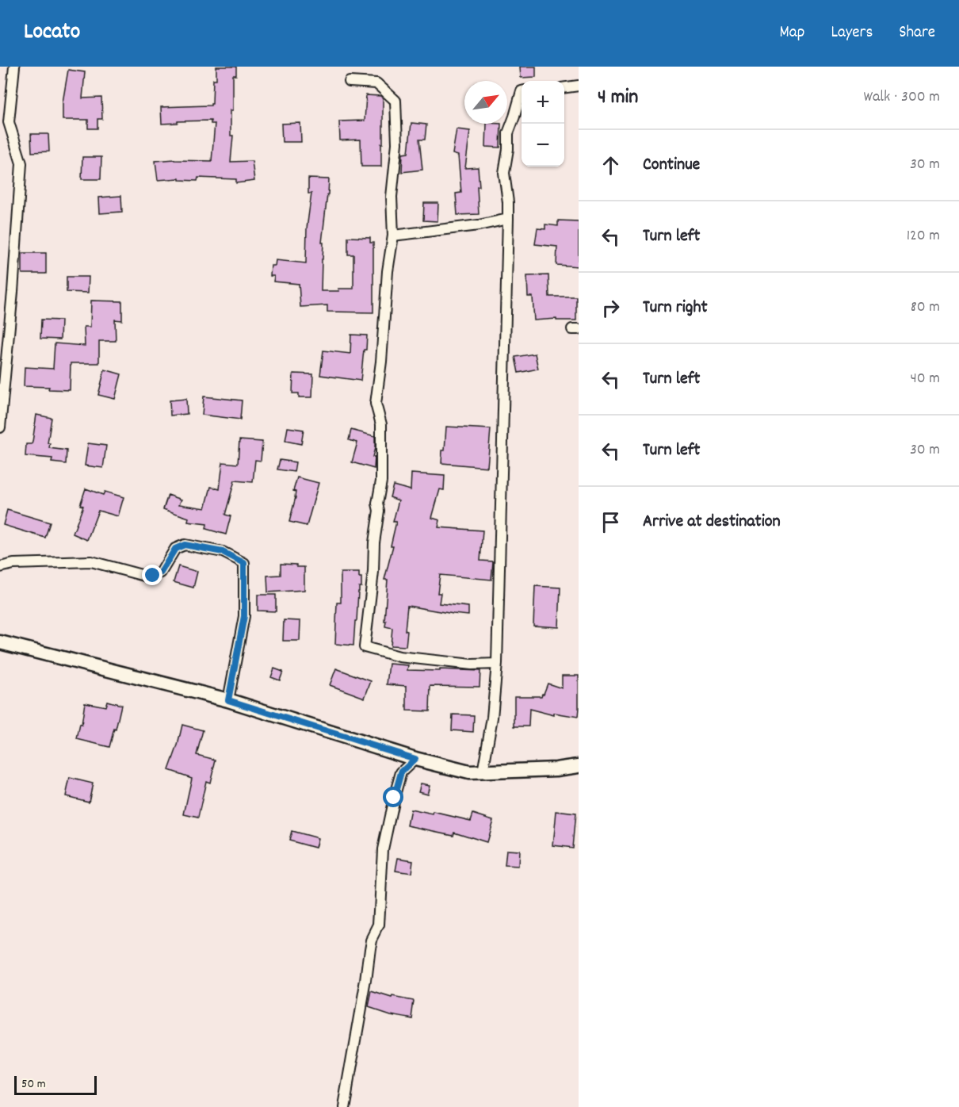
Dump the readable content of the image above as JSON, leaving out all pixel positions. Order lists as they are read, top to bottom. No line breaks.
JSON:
{"scale_bar":"50 m","north":"top right","page":{"header":"Locato","nav":["Map","Layers","Share"],"heading":["4 min","Walk · 300 m"],"map_buttons":["+","−"],"list":[["Continue","30 m"],["Turn left","120 m"],["Turn right","80 m"],["Turn left","40 m"],["Turn left","30 m"],"Arrive at destination"],"scale":"50 m"}}
